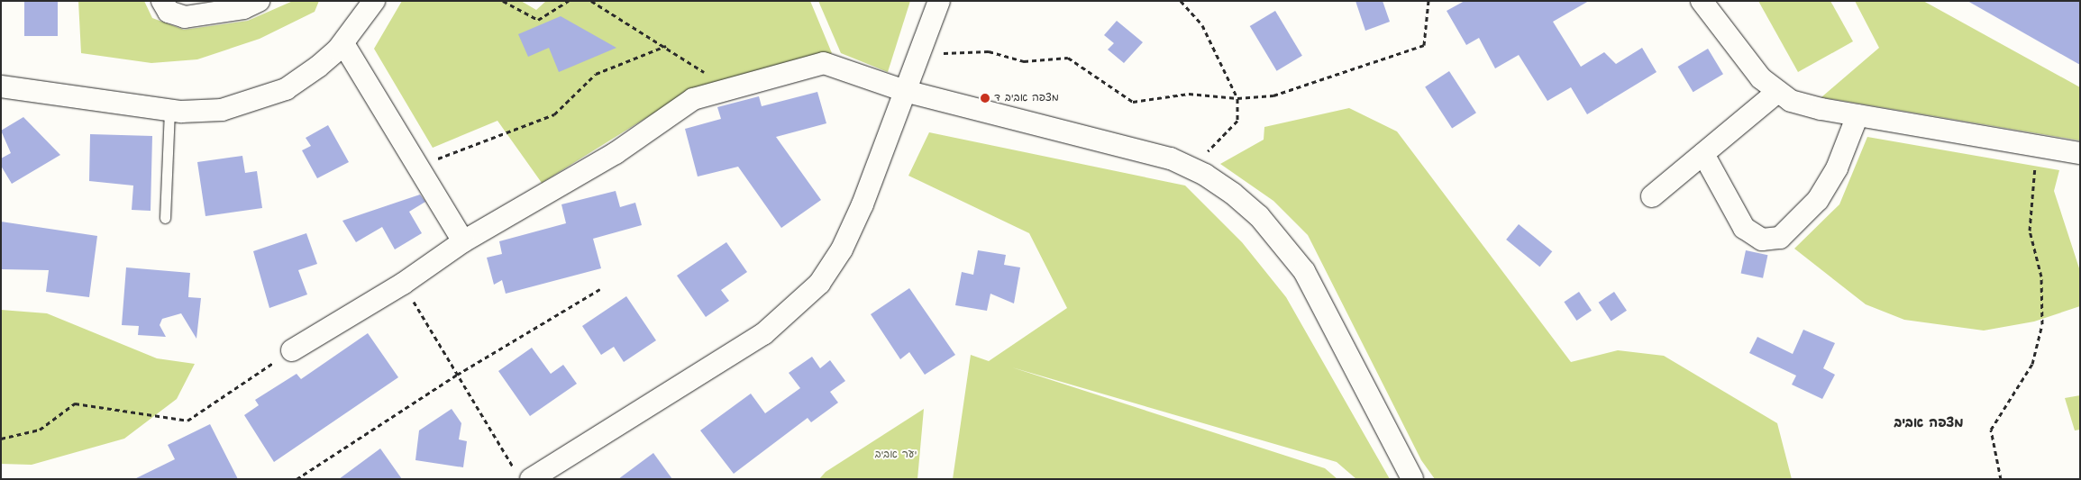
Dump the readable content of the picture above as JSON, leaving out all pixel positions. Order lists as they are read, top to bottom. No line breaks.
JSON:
{"districts":["מצפה אביב"],"parks":["יער אביב"],"places":["מצפה אביב ד"]}
